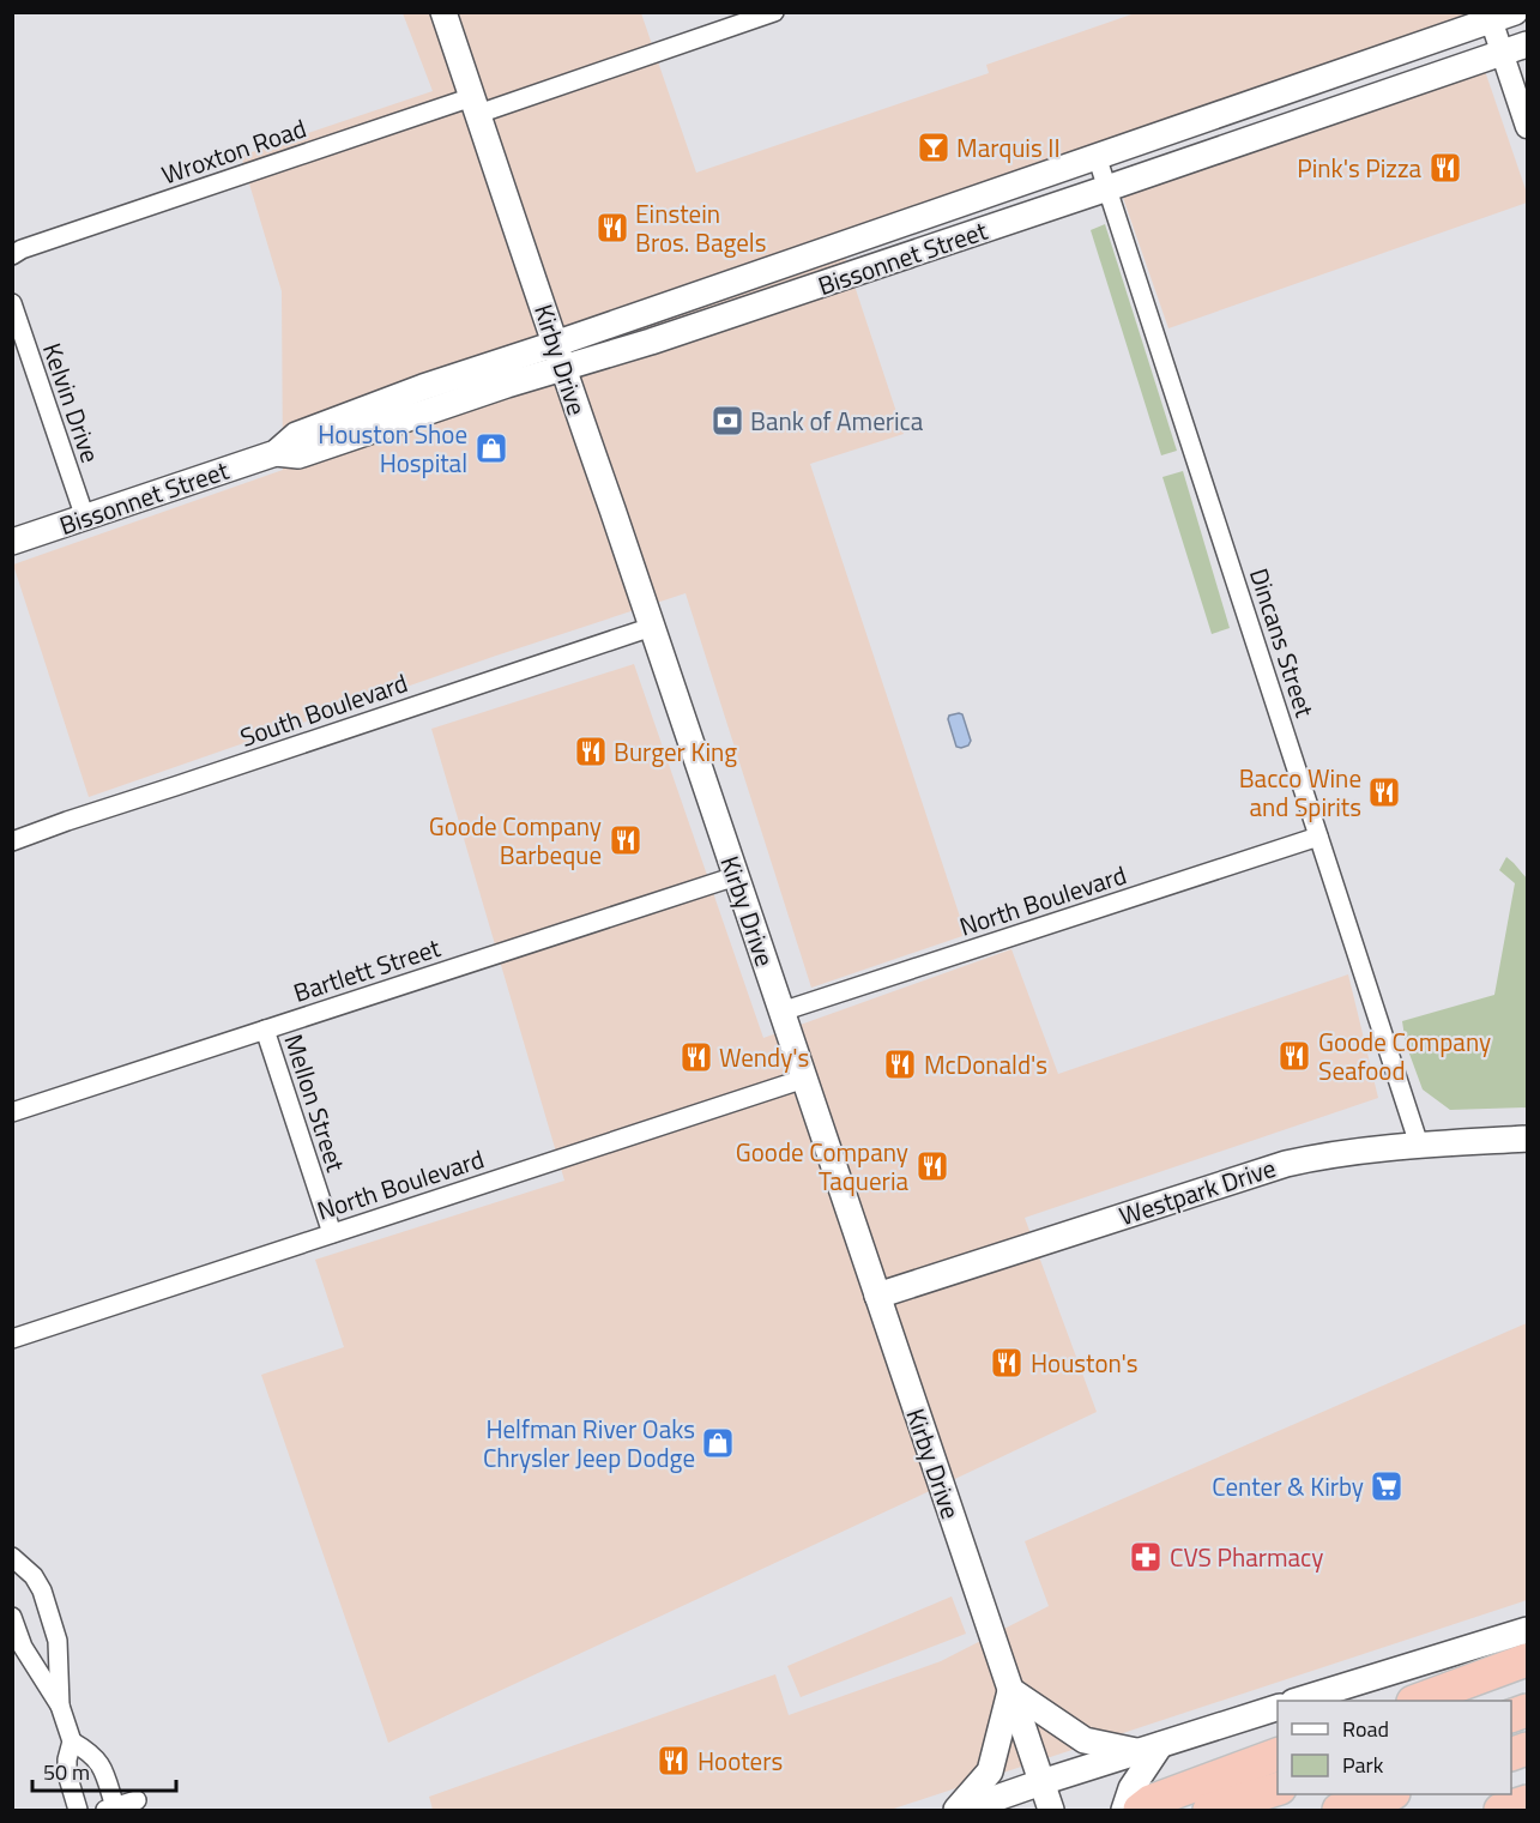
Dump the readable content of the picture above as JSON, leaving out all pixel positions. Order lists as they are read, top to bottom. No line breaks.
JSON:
{"streets":{"main road":["Bissonnet Street","Kirby Drive","Westpark Drive"],"street":["Wroxton Road","Kelvin Drive","Dincans Street","South Boulevard","North Boulevard","Bartlett Street","Mellon Street"]},"crossings":[["Wroxton Road","Kirby Drive"],["Bissonnet Street","Kirby Drive"],["Bissonnet Street","Kelvin Drive"],["Bissonnet Street","Dincans Street"],["Kirby Drive","South Boulevard"],["Kirby Drive","North Boulevard"],["Kirby Drive","Bartlett Street"],["Kirby Drive","Westpark Drive"],["Dincans Street","North Boulevard"],["Dincans Street","Westpark Drive"],["North Boulevard","Mellon Street"],["Bartlett Street","Mellon Street"]],"places":{"bar":["Marquis II"],"restaurant":["Pink's Pizza","Einstein Bros. Bagels","Burger King","Bacco Wine and Spirits","Goode Company Barbeque","Goode Company Seafood","Wendy's","McDonald's","Goode Company Taqueria","Houston's","Hooters"],"bank":["Bank of America"],"shop":["Houston Shoe Hospital","Helfman River Oaks Chrysler Jeep Dodge"],"supermarket":["Center & Kirby"],"pharmacy":["CVS Pharmacy"]},"legend":["Road","Park"],"scale_bar":"50 m"}
